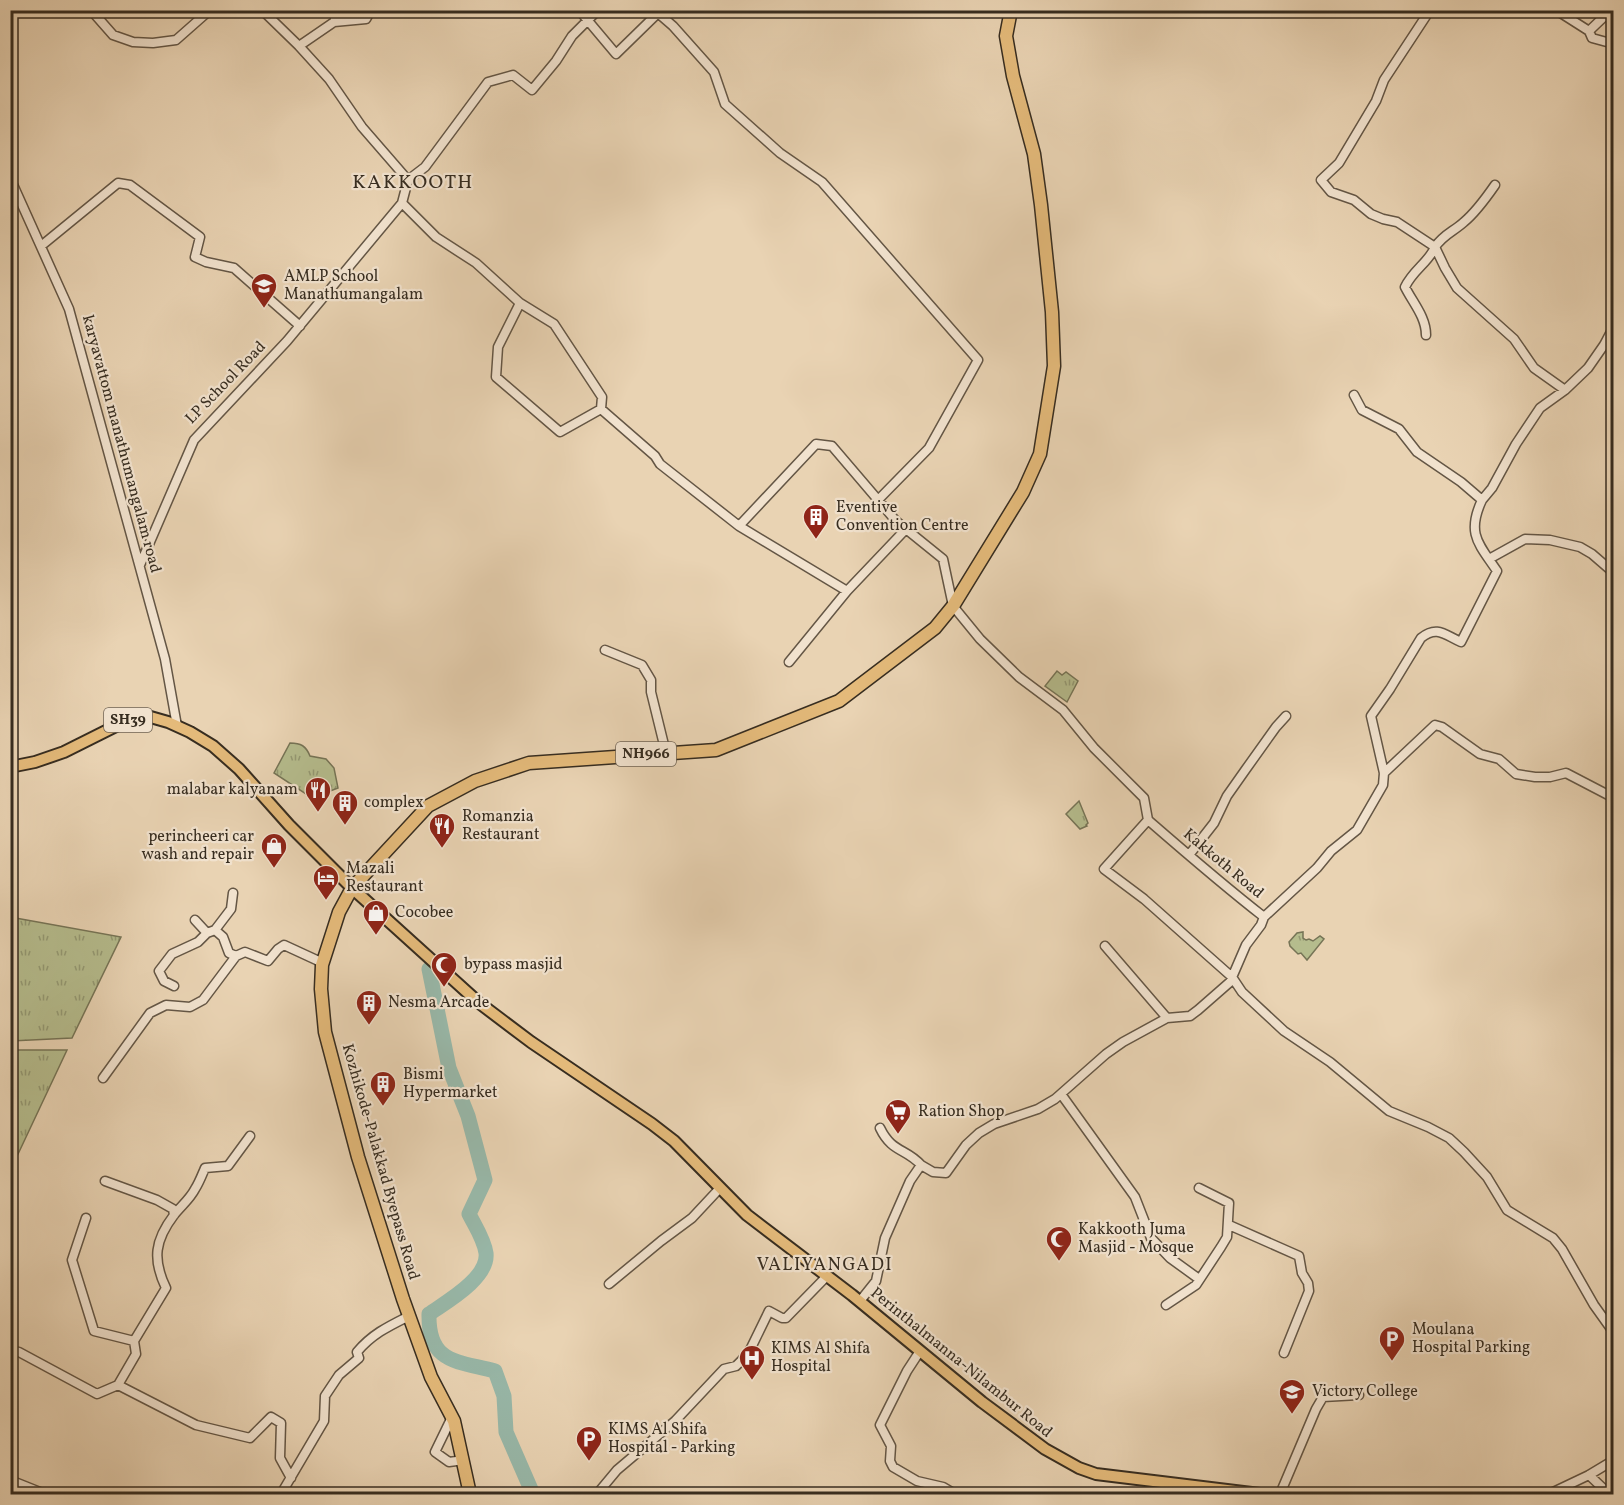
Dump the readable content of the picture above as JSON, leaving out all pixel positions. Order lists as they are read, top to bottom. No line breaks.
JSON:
{"streets":{"highway":["NH966","Kozhikode-Palakkad Byepass Road"],"main road":["SH39","Perinthalmanna-Nilambur Road"],"street":["LP School Road","karyavattom manathumangalam road","Kakkoth Road"]},"crossings":[["LP School Road","karyavattom manathumangalam road"],["karyavattom manathumangalam road","SH39"],["SH39","Kozhikode-Palakkad Byepass Road"],["SH39","Perinthalmanna-Nilambur Road"],["Kozhikode-Palakkad Byepass Road","Perinthalmanna-Nilambur Road"]],"districts":["KAKKOOTH","VALIYANGADI"],"places":{"school or university":["AMLP School Manathumangalam","Victory College"],"building":["Eventive Convention Centre","complex","Nesma Arcade","Bismi Hypermarket"],"restaurant":["malabar kalyanam","Romanzia Restaurant"],"shop":["perincheeri car wash and repair","Cocobee"],"hotel":["Mazali Restaurant"],"mosque":["bypass masjid","Kakkooth Juma Masjid - Mosque"],"supermarket":["Ration Shop"],"parking":["Moulana Hospital Parking","KIMS Al Shifa Hospital - Parking"],"hospital":["KIMS Al Shifa Hospital"]}}
